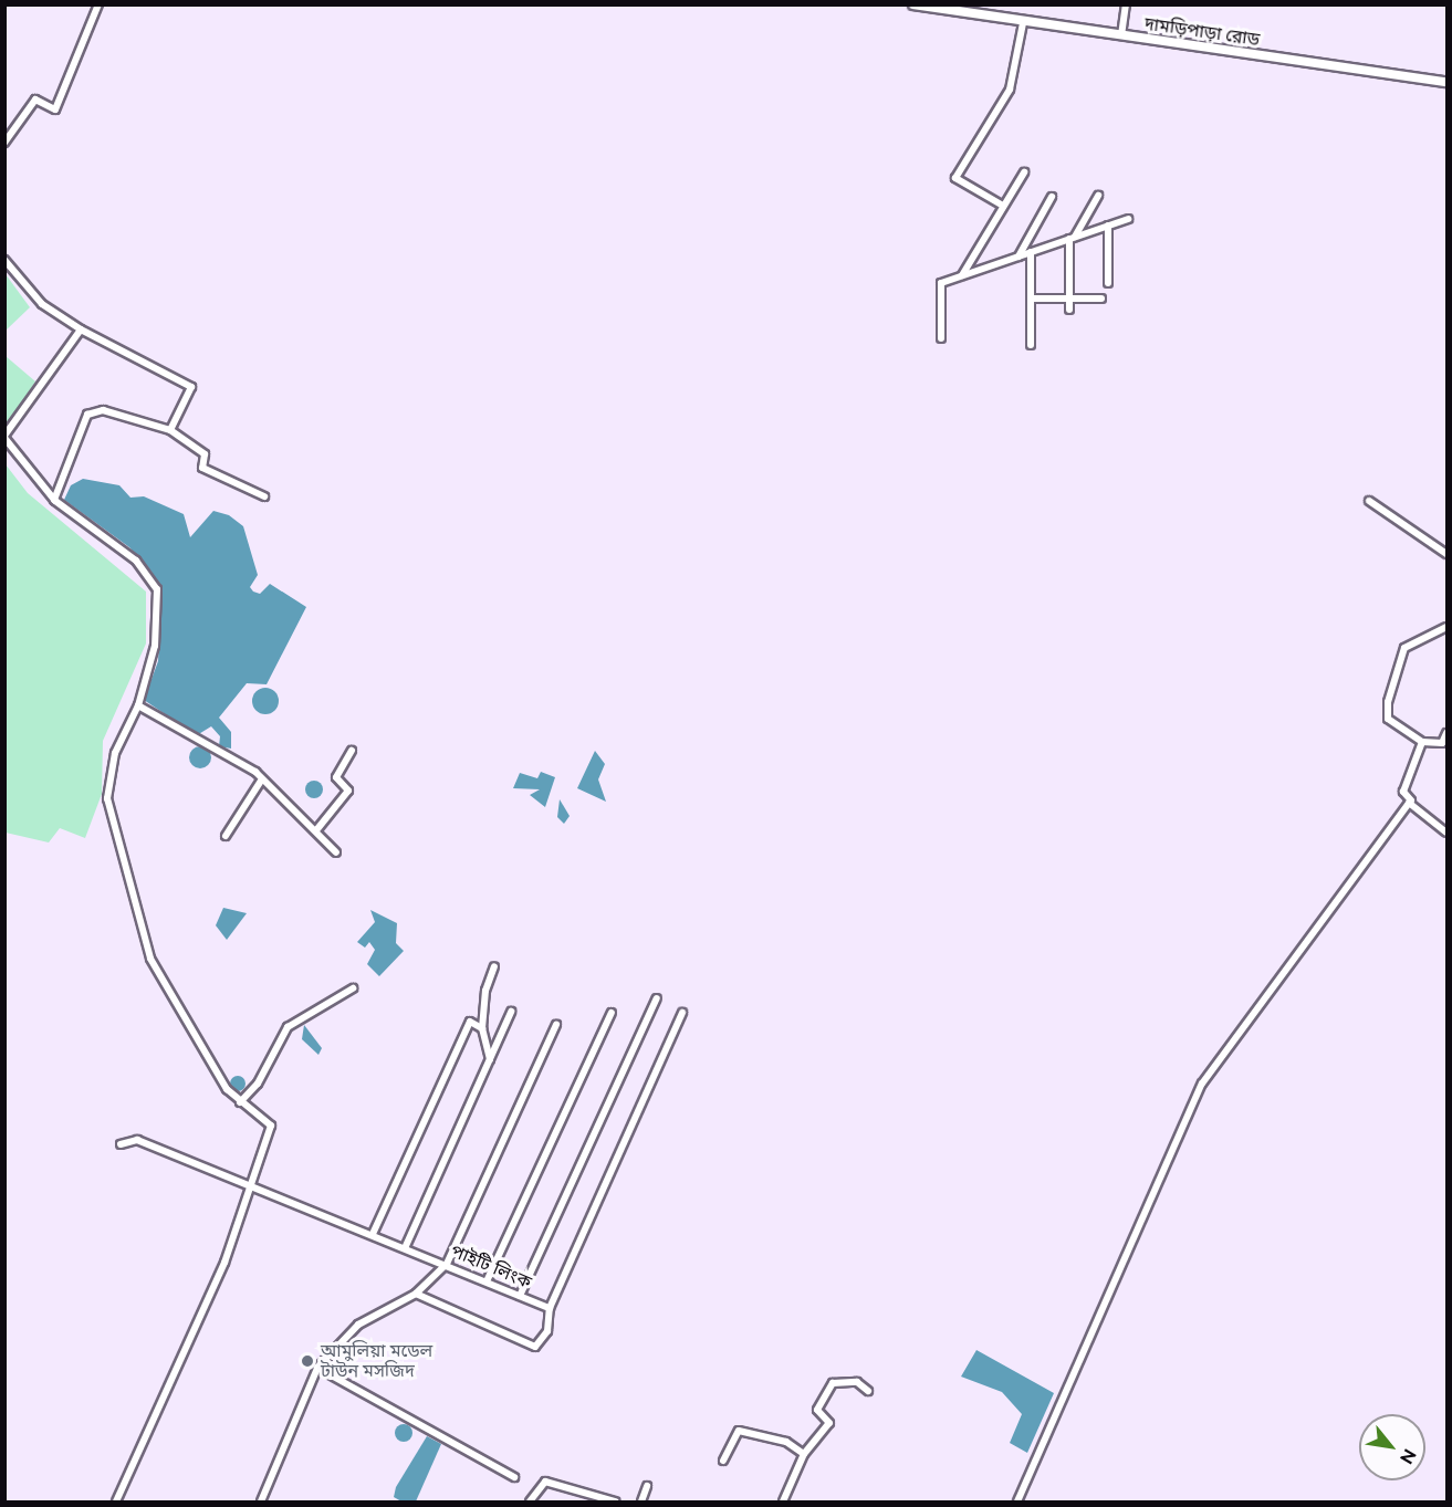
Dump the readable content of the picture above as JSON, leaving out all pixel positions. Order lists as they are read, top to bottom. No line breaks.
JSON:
{"streets":{"main road":["দামড়িপাড়া রোড"],"street":["পাইটি লিংক"]},"places":["আমুলিয়া মডেল টাউন মসজিদ"],"north":"bottom right"}
